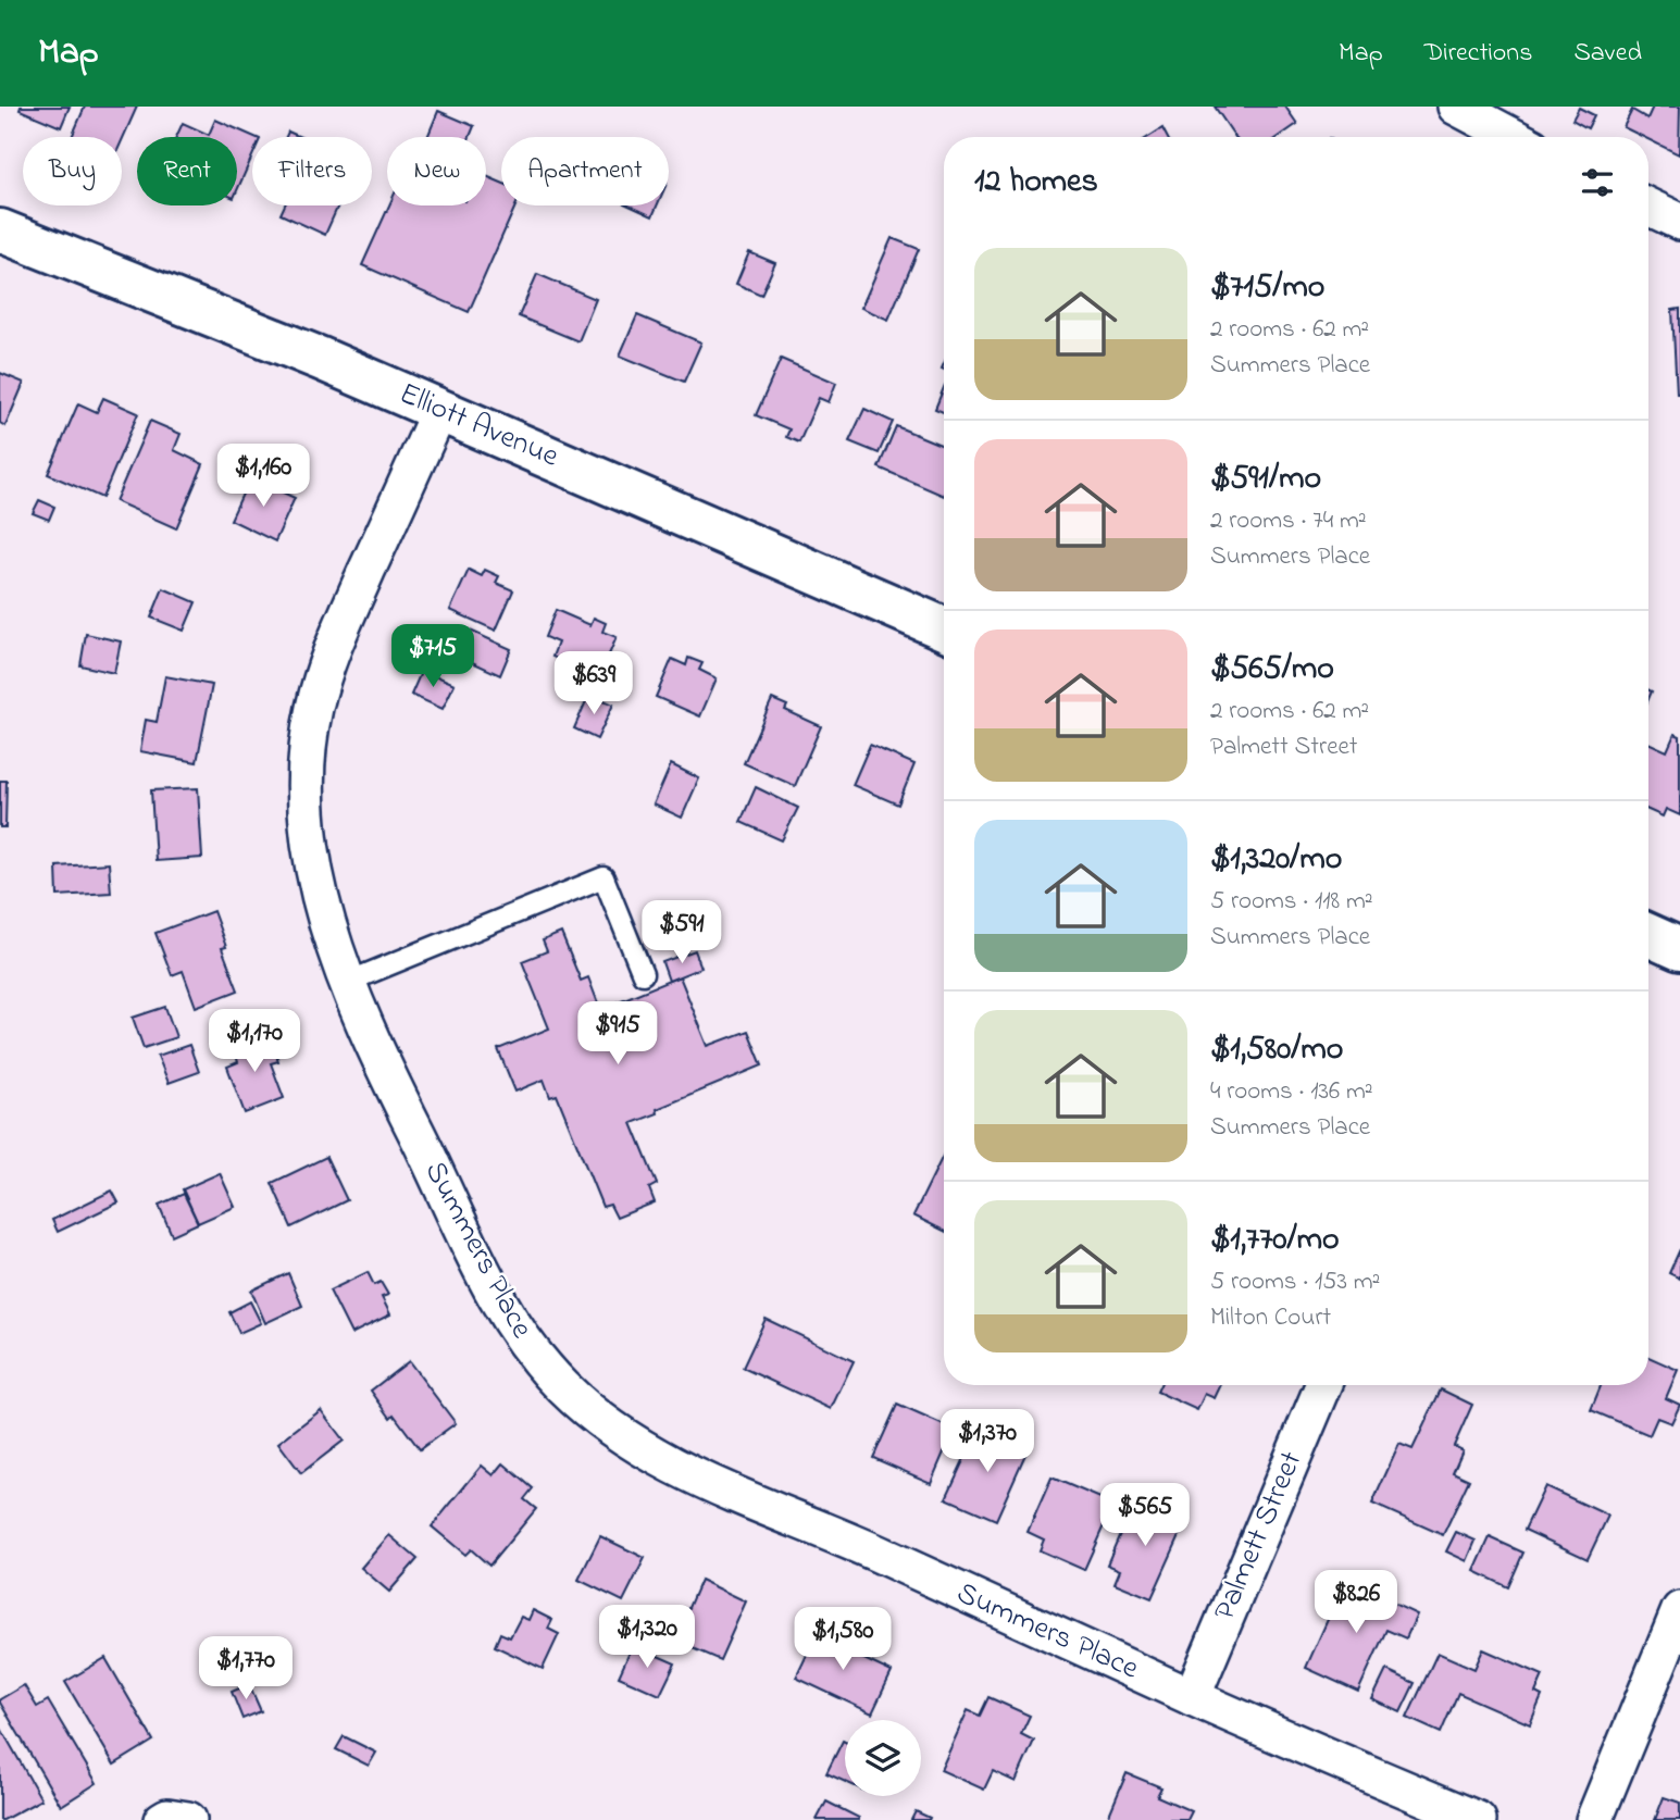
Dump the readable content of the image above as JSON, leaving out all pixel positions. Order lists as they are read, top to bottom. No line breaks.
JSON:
{"streets":{"street":["Elliott Avenue","Summers Place","Palmett Street"]},"crossings":[["Elliott Avenue","Summers Place"],["Summers Place","Palmett Street"]],"page":{"header":"Map","nav":["Map","Directions","Saved"],"chip":["Buy","Rent","Filters","New","Apartment"],"heading":"12 homes","list":[{"name":"$715/mo","note":"2 rooms · 62 m² · Summers Place"},{"name":"$591/mo","note":"2 rooms · 74 m² · Summers Place"},{"name":"$565/mo","note":"2 rooms · 62 m² · Palmett Street"},{"name":"$1,320/mo","note":"5 rooms · 118 m² · Summers Place"},{"name":"$1,580/mo","note":"4 rooms · 136 m² · Summers Place"},{"name":"$1,770/mo","note":"5 rooms · 153 m² · Milton Court"}],"price":["$1,160","$715","$639","$591","$915","$1,170","$1,370","$565","$826","$1,320","$1,580","$1,770"]}}
